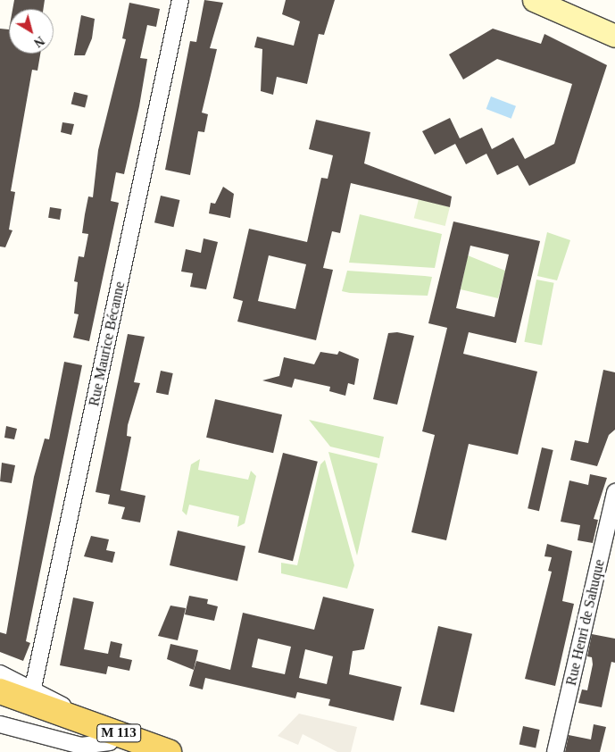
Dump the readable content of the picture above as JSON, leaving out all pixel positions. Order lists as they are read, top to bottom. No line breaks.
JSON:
{"streets":{"main road":["M 113"],"street":["Rue Maurice Bécanne","Rue Henri de Sahuque"]},"north":"bottom right"}
